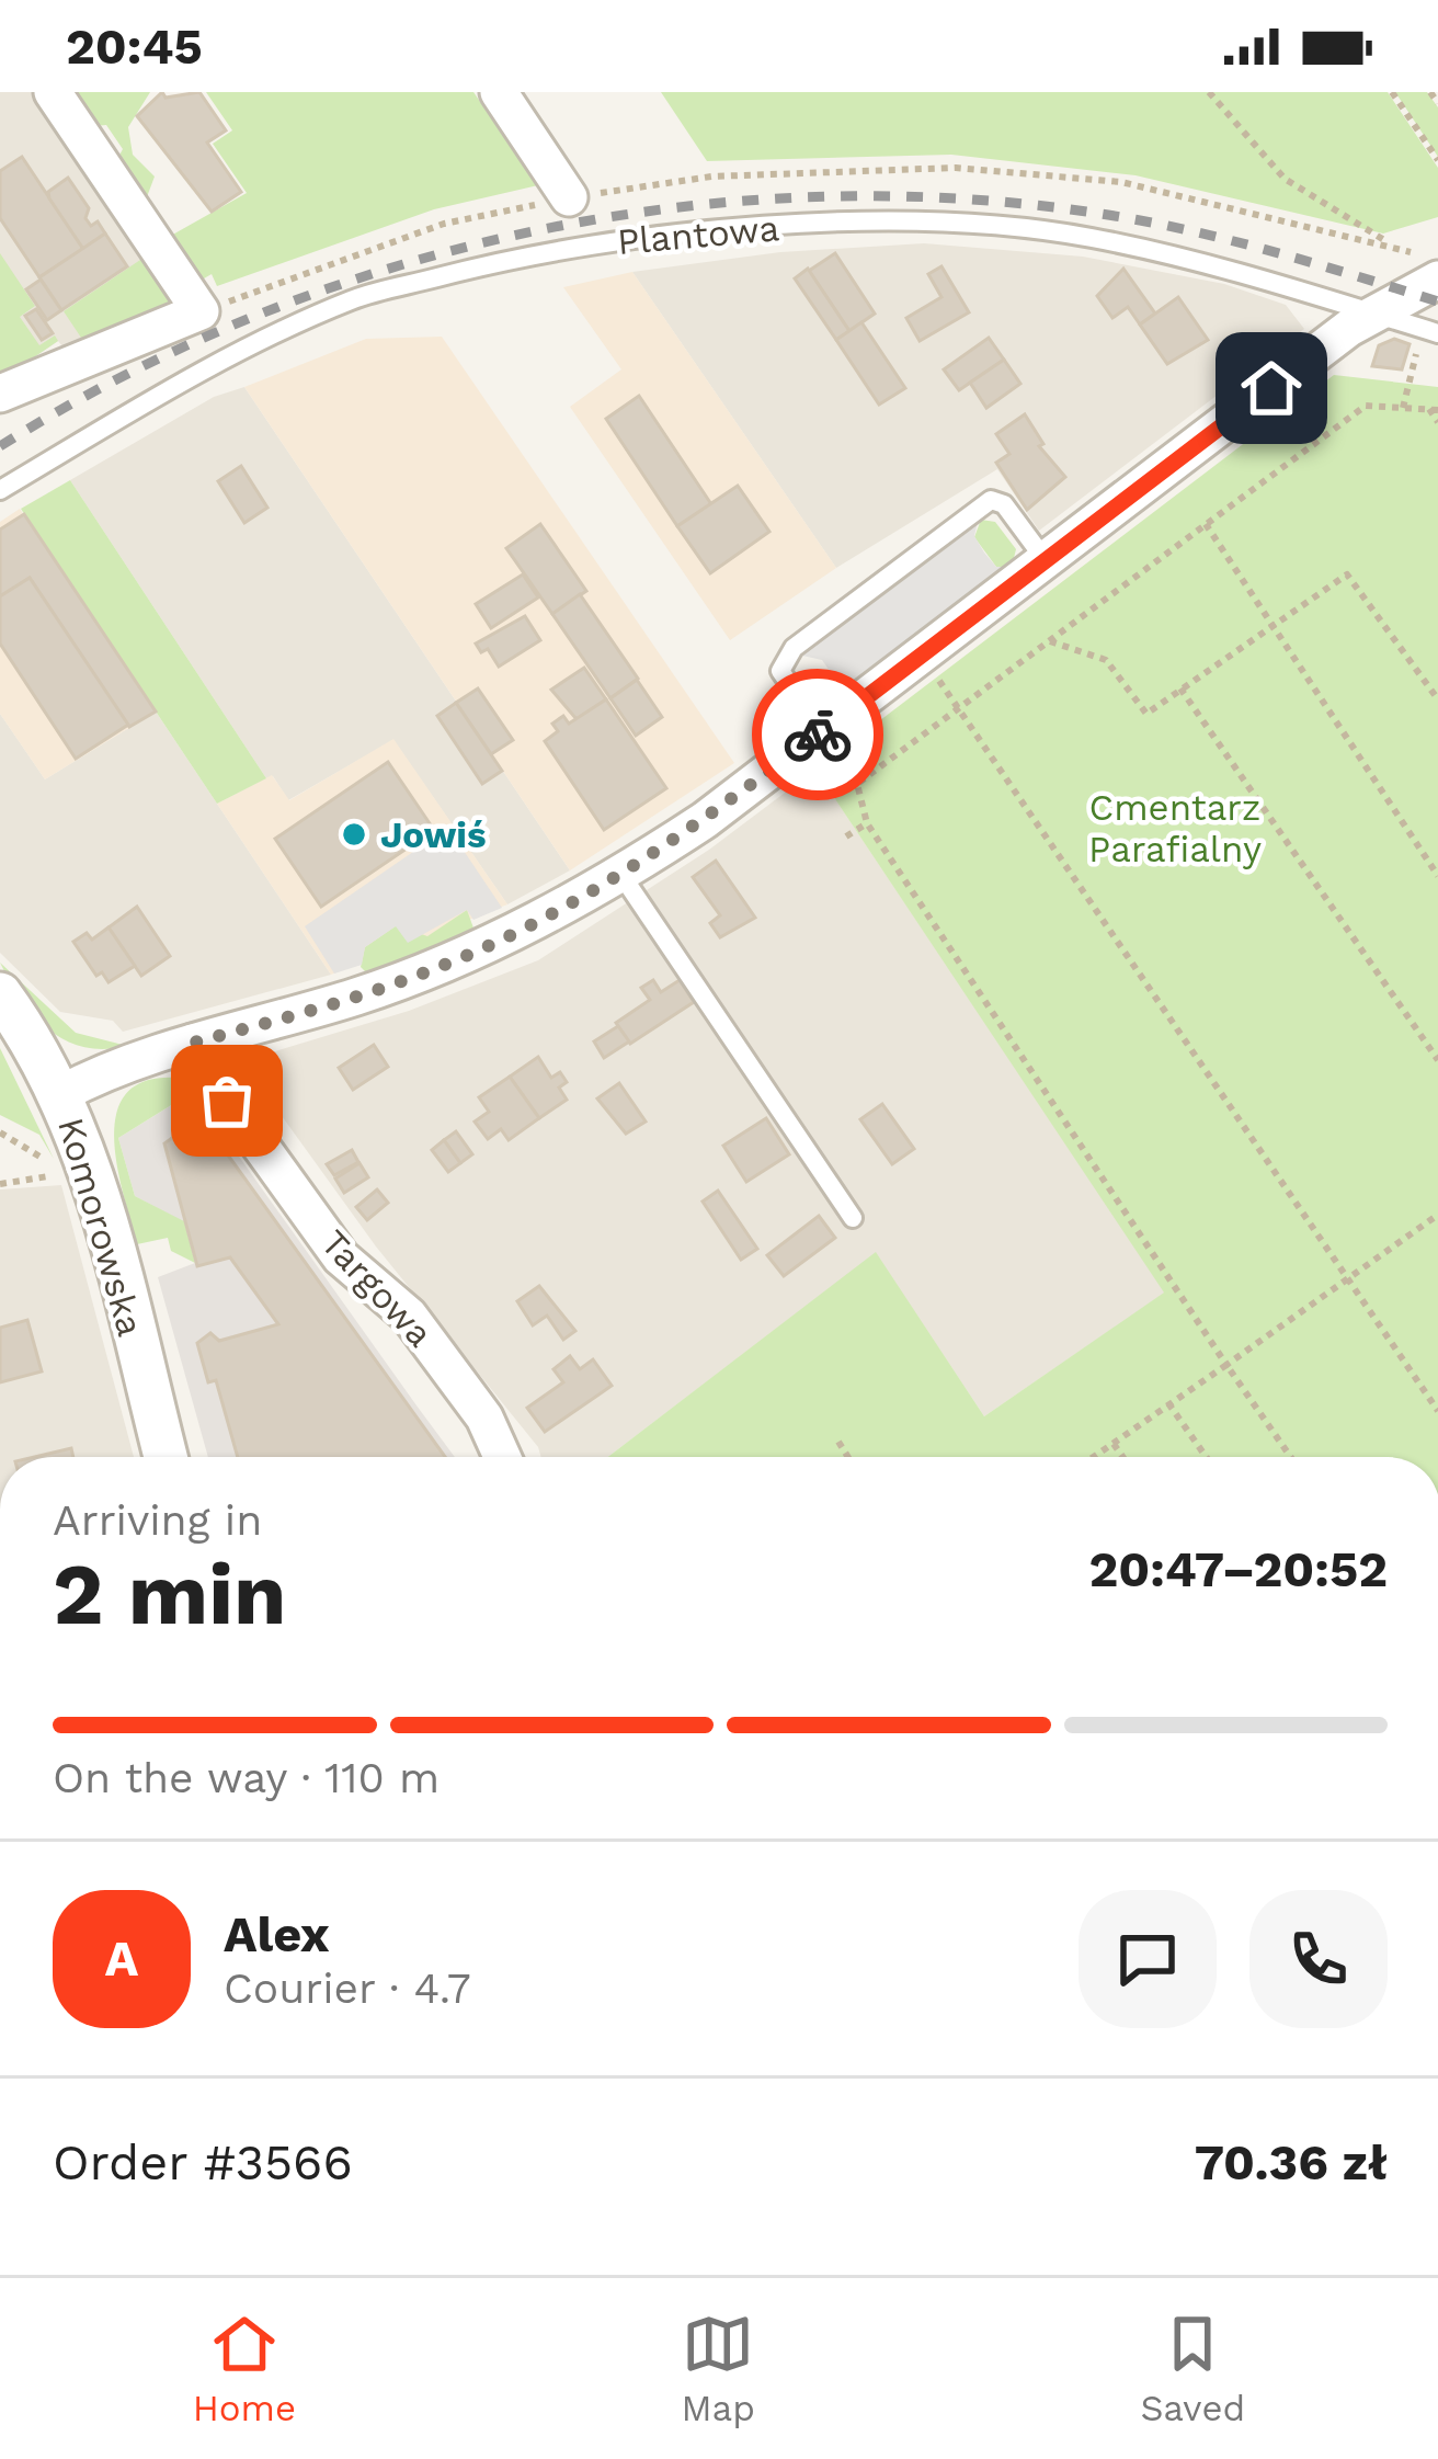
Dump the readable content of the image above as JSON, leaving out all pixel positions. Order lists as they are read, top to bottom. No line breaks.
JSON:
{"streets":{"street":["Komorowska","Targowa"],"lane":["Plantowa"]},"parks":["Cmentarz Parafialny"],"places":["Jowiś"],"page":{"status":"20:45","heading":["2 min","Arriving in","20:47–20:52"],"panel":["Alex","Courier · 4.7","Order #3566","70.36 zł"],"bar":"On the way · 110 m","round":"A","tabs":["Home","Map","Saved"]}}
